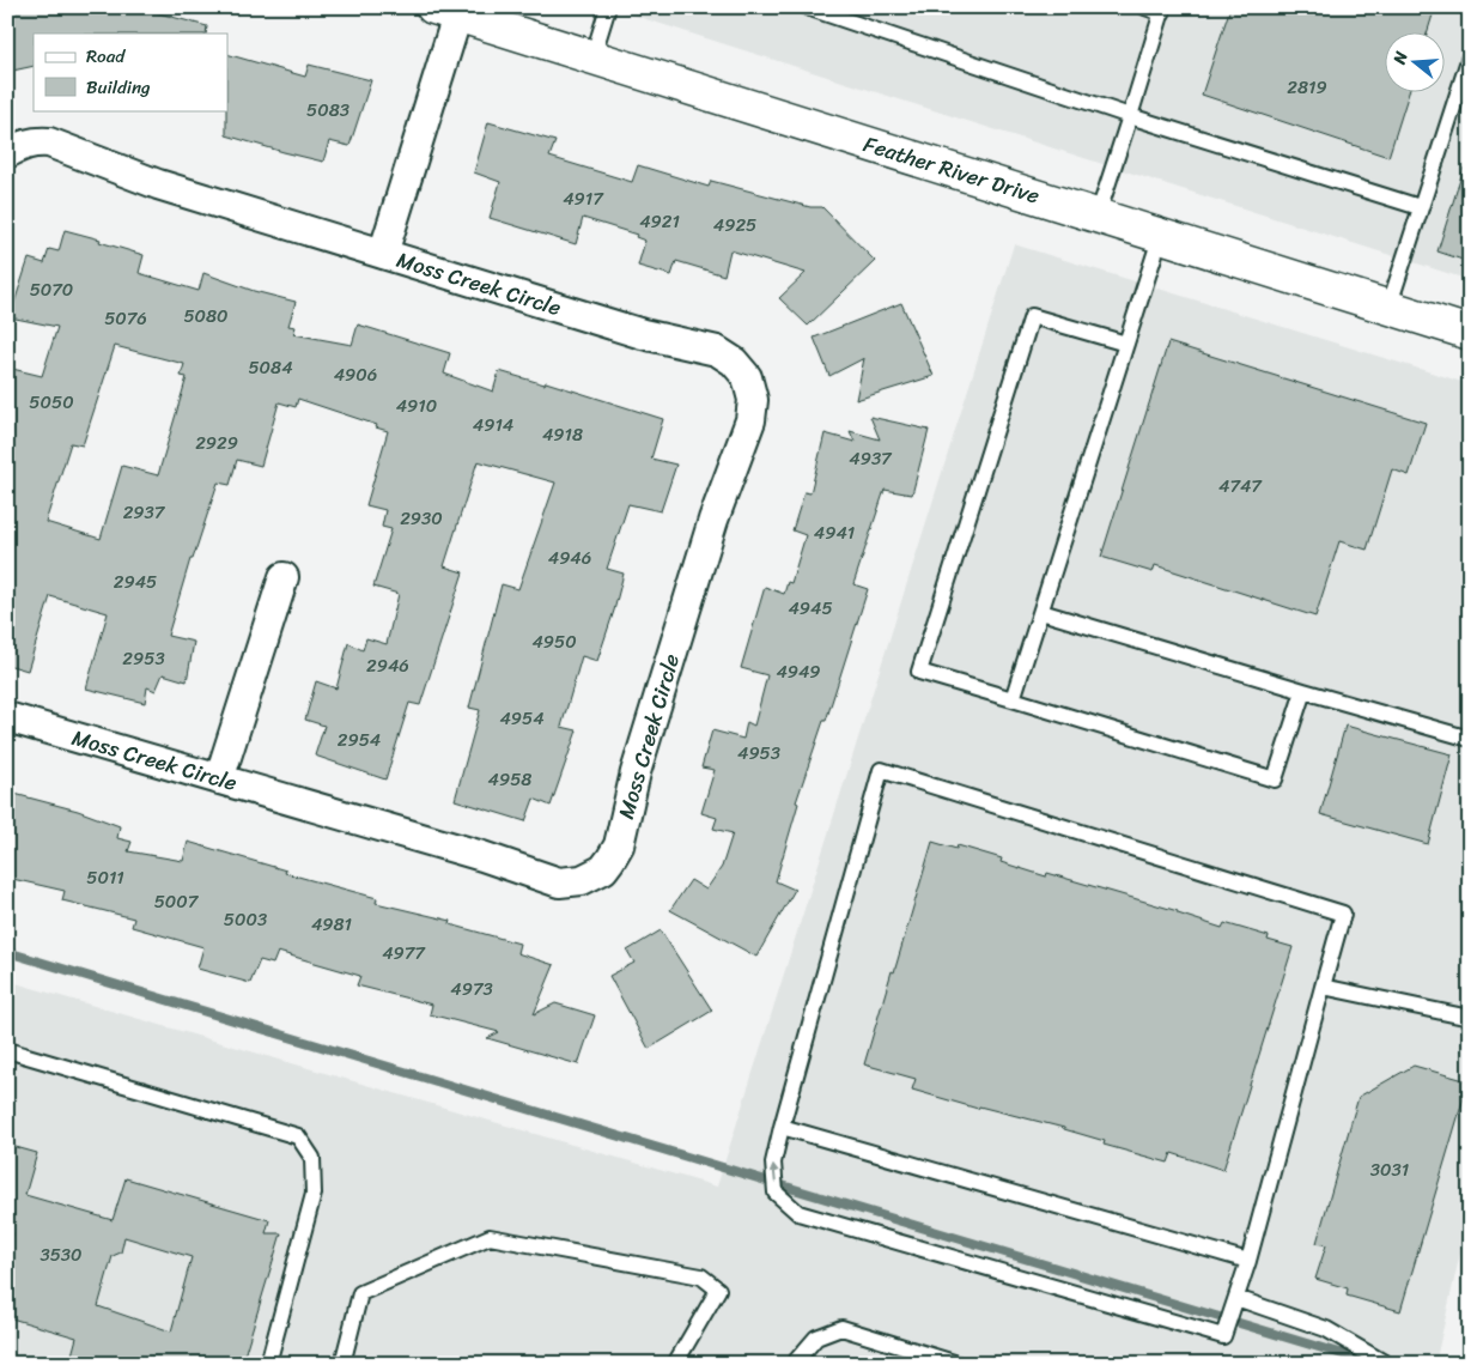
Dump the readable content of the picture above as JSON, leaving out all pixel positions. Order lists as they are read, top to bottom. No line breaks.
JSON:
{"streets":{"street":["Feather River Drive","Moss Creek Circle"]},"crossings":[["Feather River Drive","Moss Creek Circle"]],"house_numbers":["2819","5083","4917","4921","4925","5070","5080","5076","5084","4906","5050","4910","4914","4918","2929","4937","4747","2937","2930","4941","4946","2945","4945","4950","2953","2946","4949","4954","2954","4953","4958","5011","5007","5003","4981","4977","4973","3031","3530"],"legend":["Road","Building"],"north":"left"}
